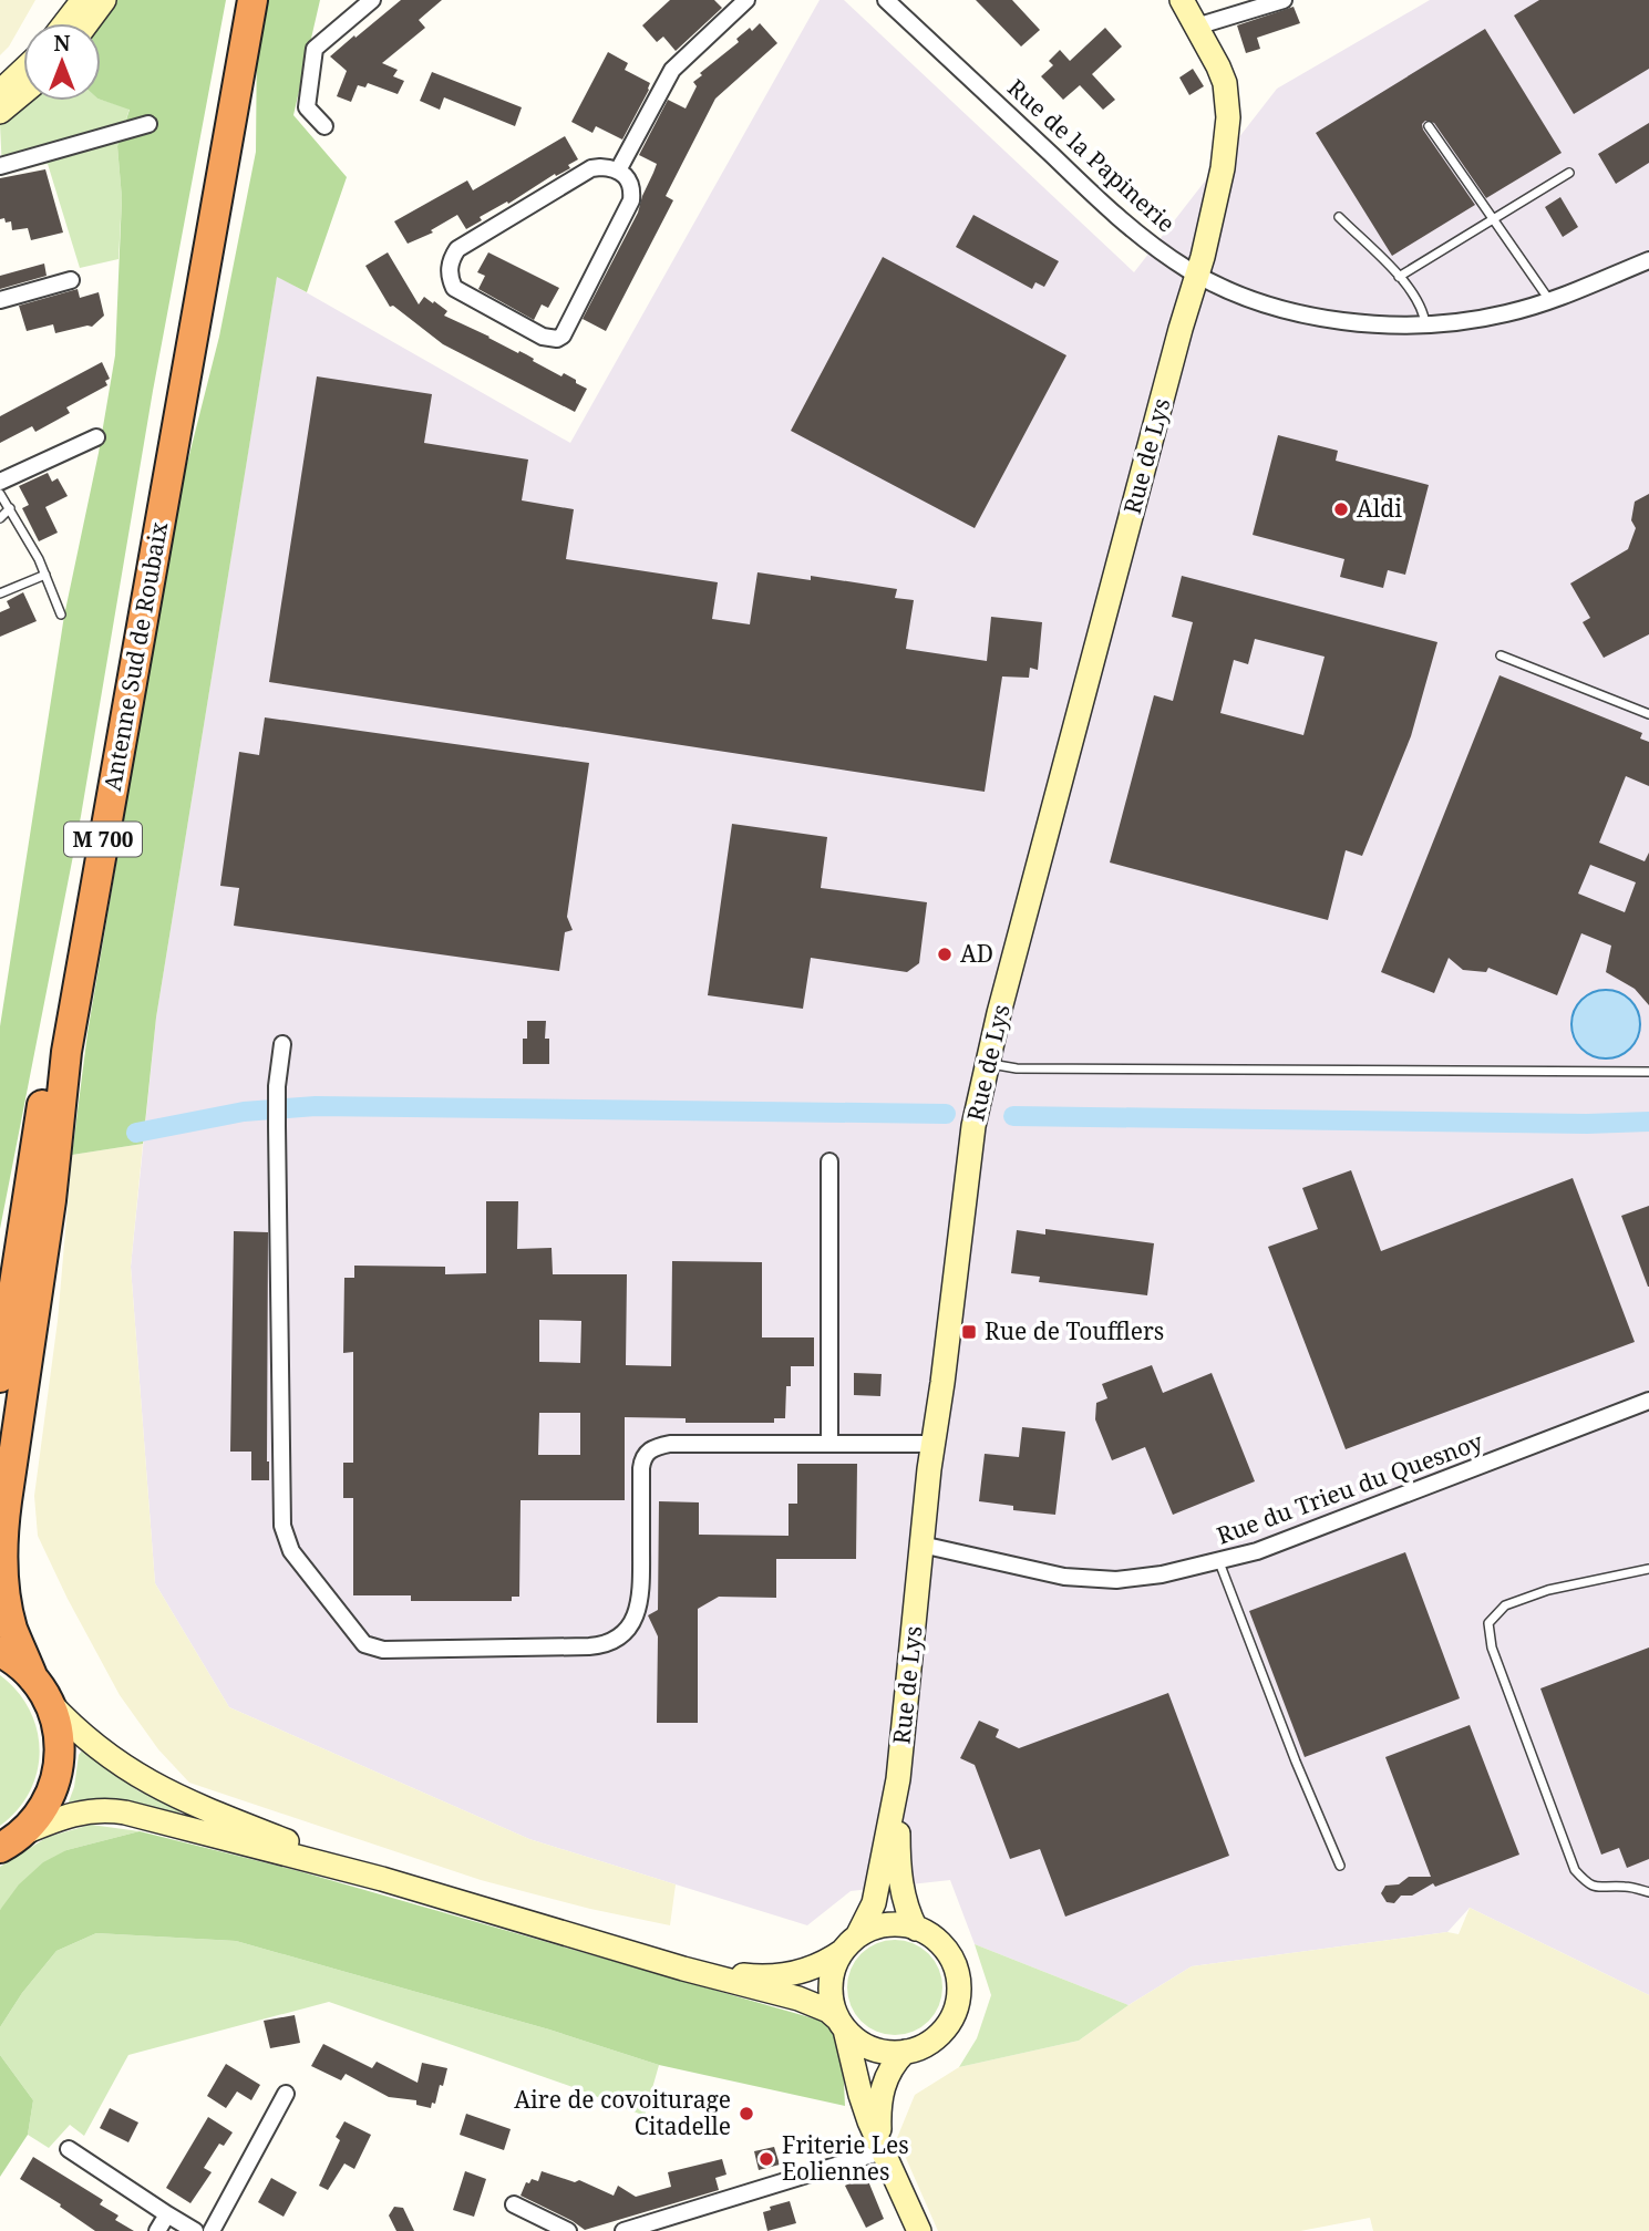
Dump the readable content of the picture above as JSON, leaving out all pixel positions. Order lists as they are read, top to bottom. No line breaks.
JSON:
{"streets":{"highway":["Antenne Sud de Roubaix","M 700"],"street":["Rue de la Papinerie","Rue de Lys","Rue du Trieu du Quesnoy"]},"crossings":[["Rue de la Papinerie","Rue de Lys"],["Rue de Lys","Rue du Trieu du Quesnoy"]],"places":{"other":["Aldi","AD","Aire de covoiturage Citadelle","Friterie Les Eoliennes"],"transit":["Rue de Toufflers"]},"north":"top"}
